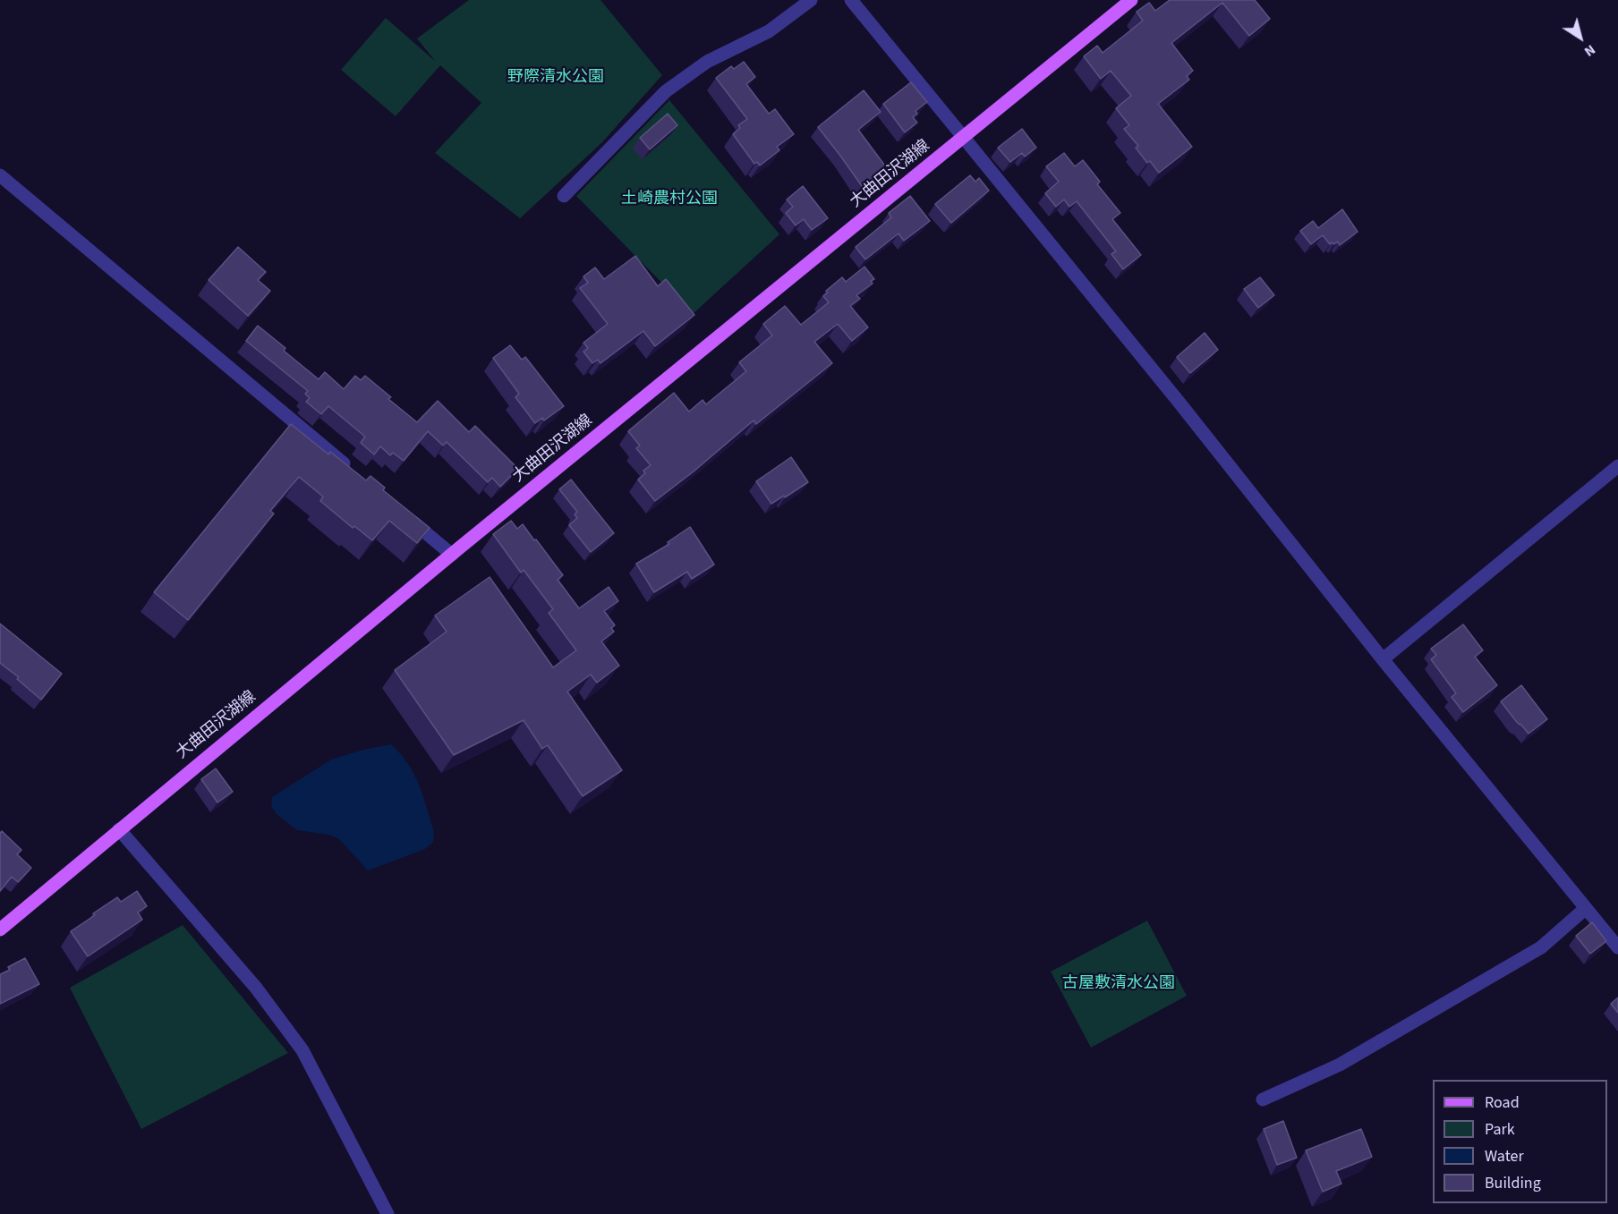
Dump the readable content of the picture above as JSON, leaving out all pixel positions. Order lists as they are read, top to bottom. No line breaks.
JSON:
{"streets":{"main road":["大曲田沢湖線"]},"parks":["野際清水公園","土崎農村公園","古屋敷清水公園"],"legend":["Road","Park","Water","Building"],"north":"bottom right"}
